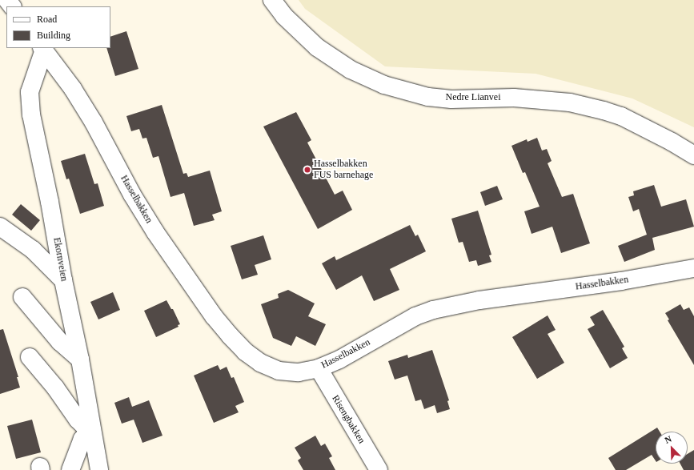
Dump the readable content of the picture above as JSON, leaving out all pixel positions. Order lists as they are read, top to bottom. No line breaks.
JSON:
{"streets":{"street":["Nedre Lianvei","Hasselbakken","Ekornveien","Risengbakken"]},"crossings":[["Hasselbakken","Ekornveien"],["Hasselbakken","Risengbakken"]],"places":["Hasselbakken FUS barnehage"],"legend":["Road","Building"],"north":"top left"}
